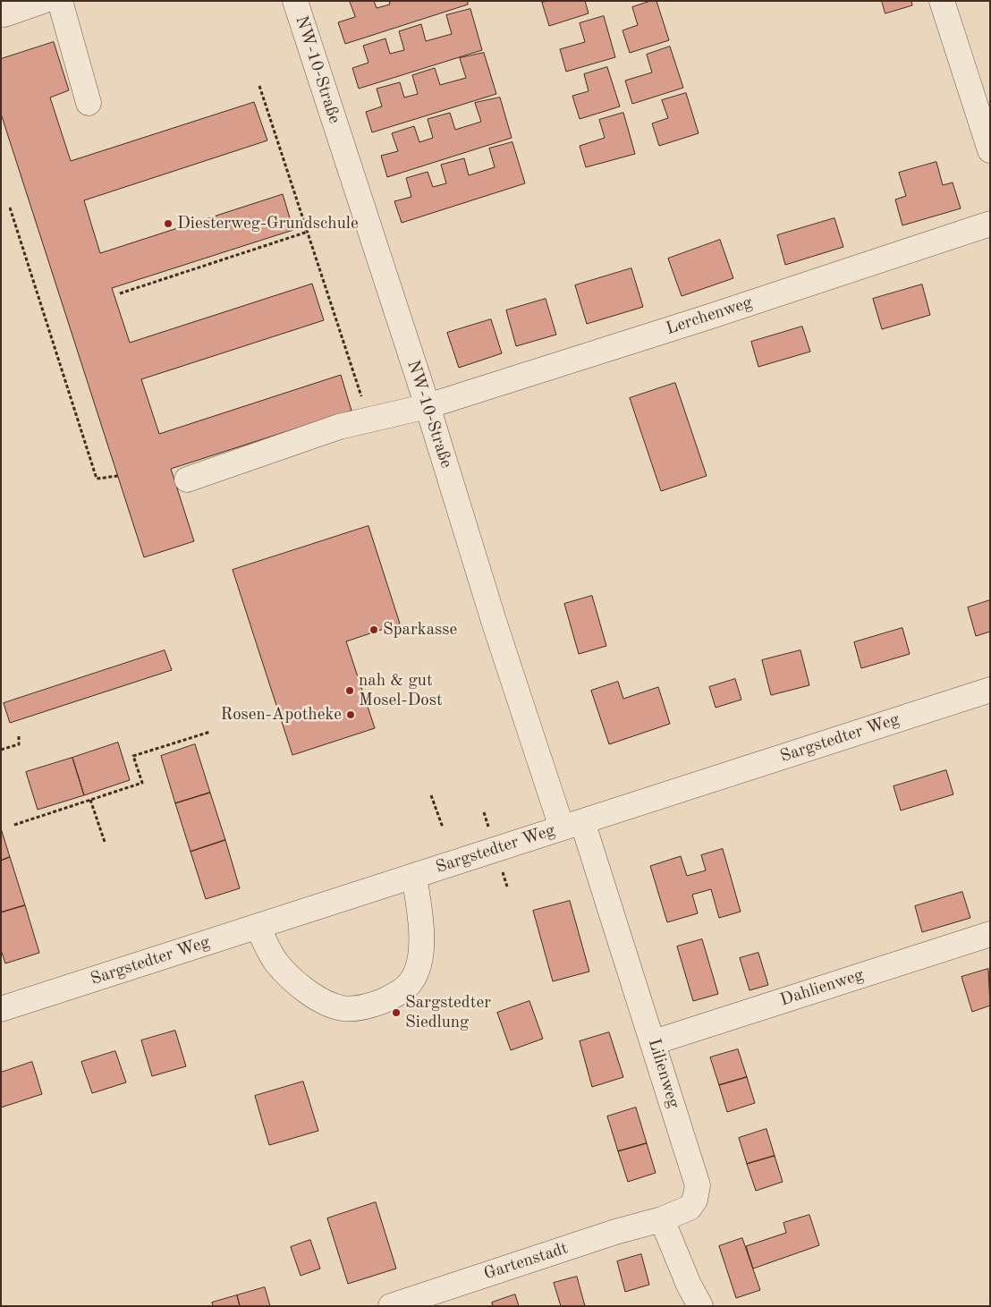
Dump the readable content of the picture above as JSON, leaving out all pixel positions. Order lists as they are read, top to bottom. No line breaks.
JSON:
{"streets":{"street":["NW-10-Straße","Lerchenweg","Sargstedter Weg","Dahlienweg","Lilienweg","Gartenstadt"]},"crossings":[["NW-10-Straße","Lerchenweg"],["NW-10-Straße","Sargstedter Weg"],["NW-10-Straße","Lilienweg"],["Sargstedter Weg","Lilienweg"],["Dahlienweg","Lilienweg"],["Lilienweg","Gartenstadt"]],"places":["Diesterweg-Grundschule","Sparkasse","nah & gut Mosel-Dost","Rosen-Apotheke","Sargstedter Siedlung"]}
